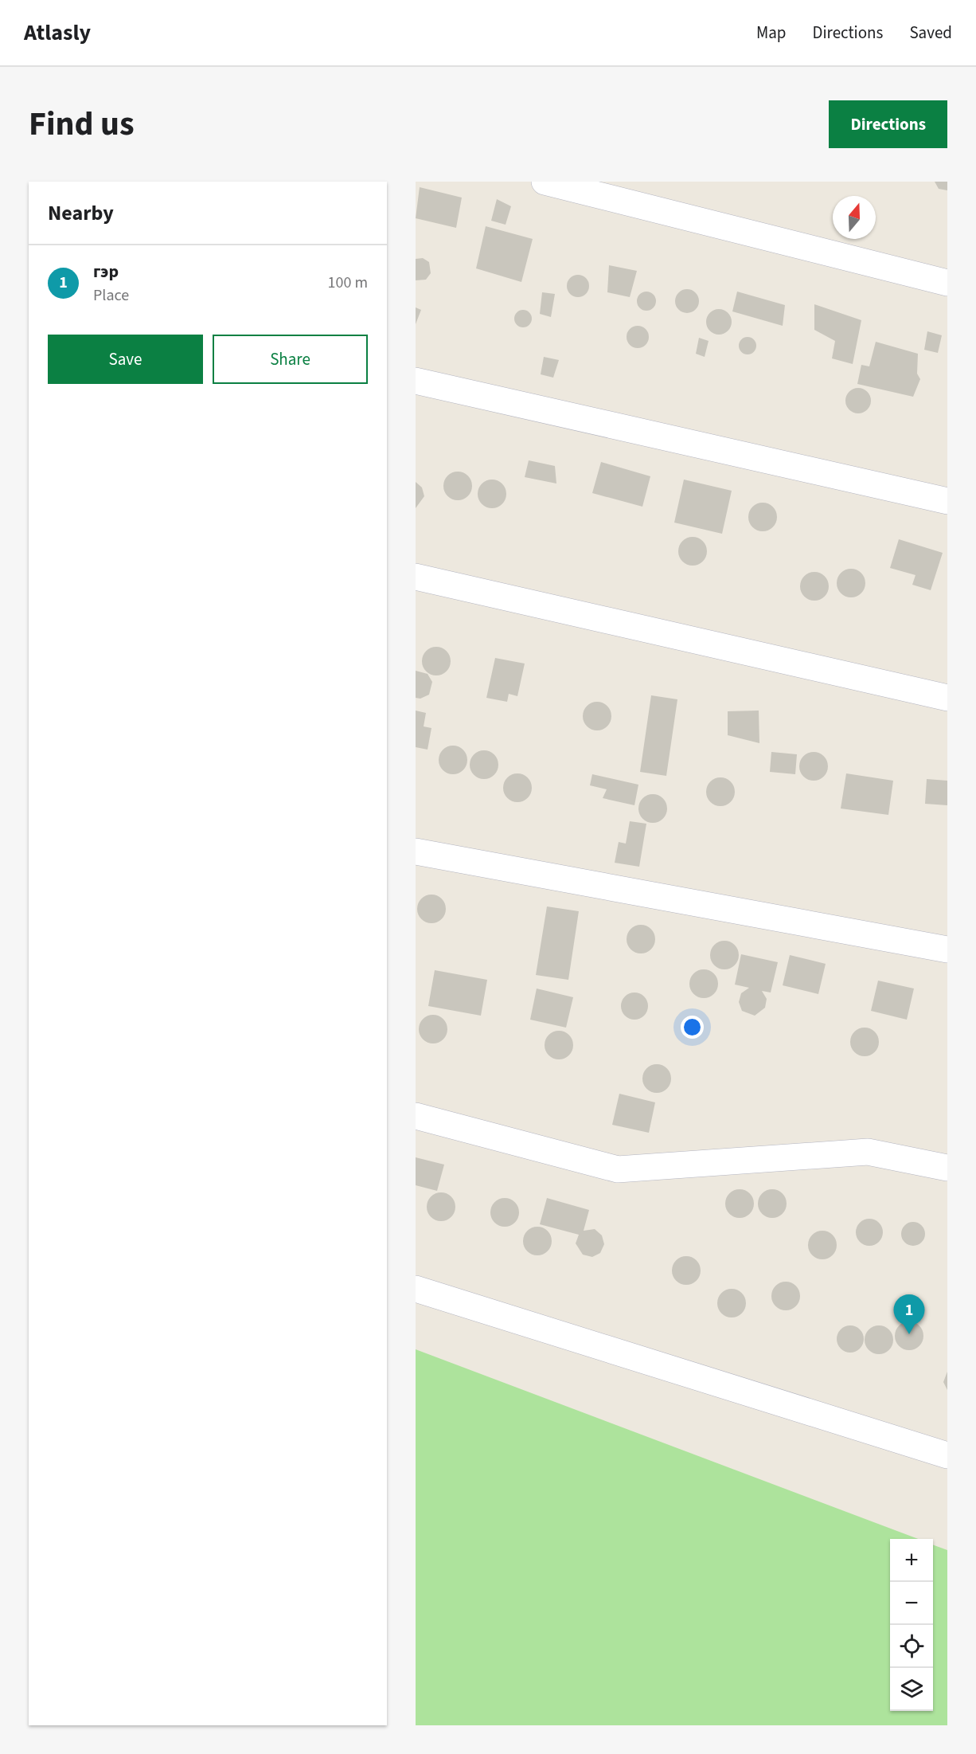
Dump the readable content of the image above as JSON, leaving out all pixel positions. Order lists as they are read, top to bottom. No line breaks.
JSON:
{"north":"top","page":{"header":"Atlasly","nav":["Map","Directions","Saved"],"title":"Find us","buttons":["Directions",["Save","Share"]],"heading":"Nearby","list":[{"mark":"1","name":"гэр","note":"Place","value":"100 m"}],"pins":"1","map_buttons":["+","−"]}}
